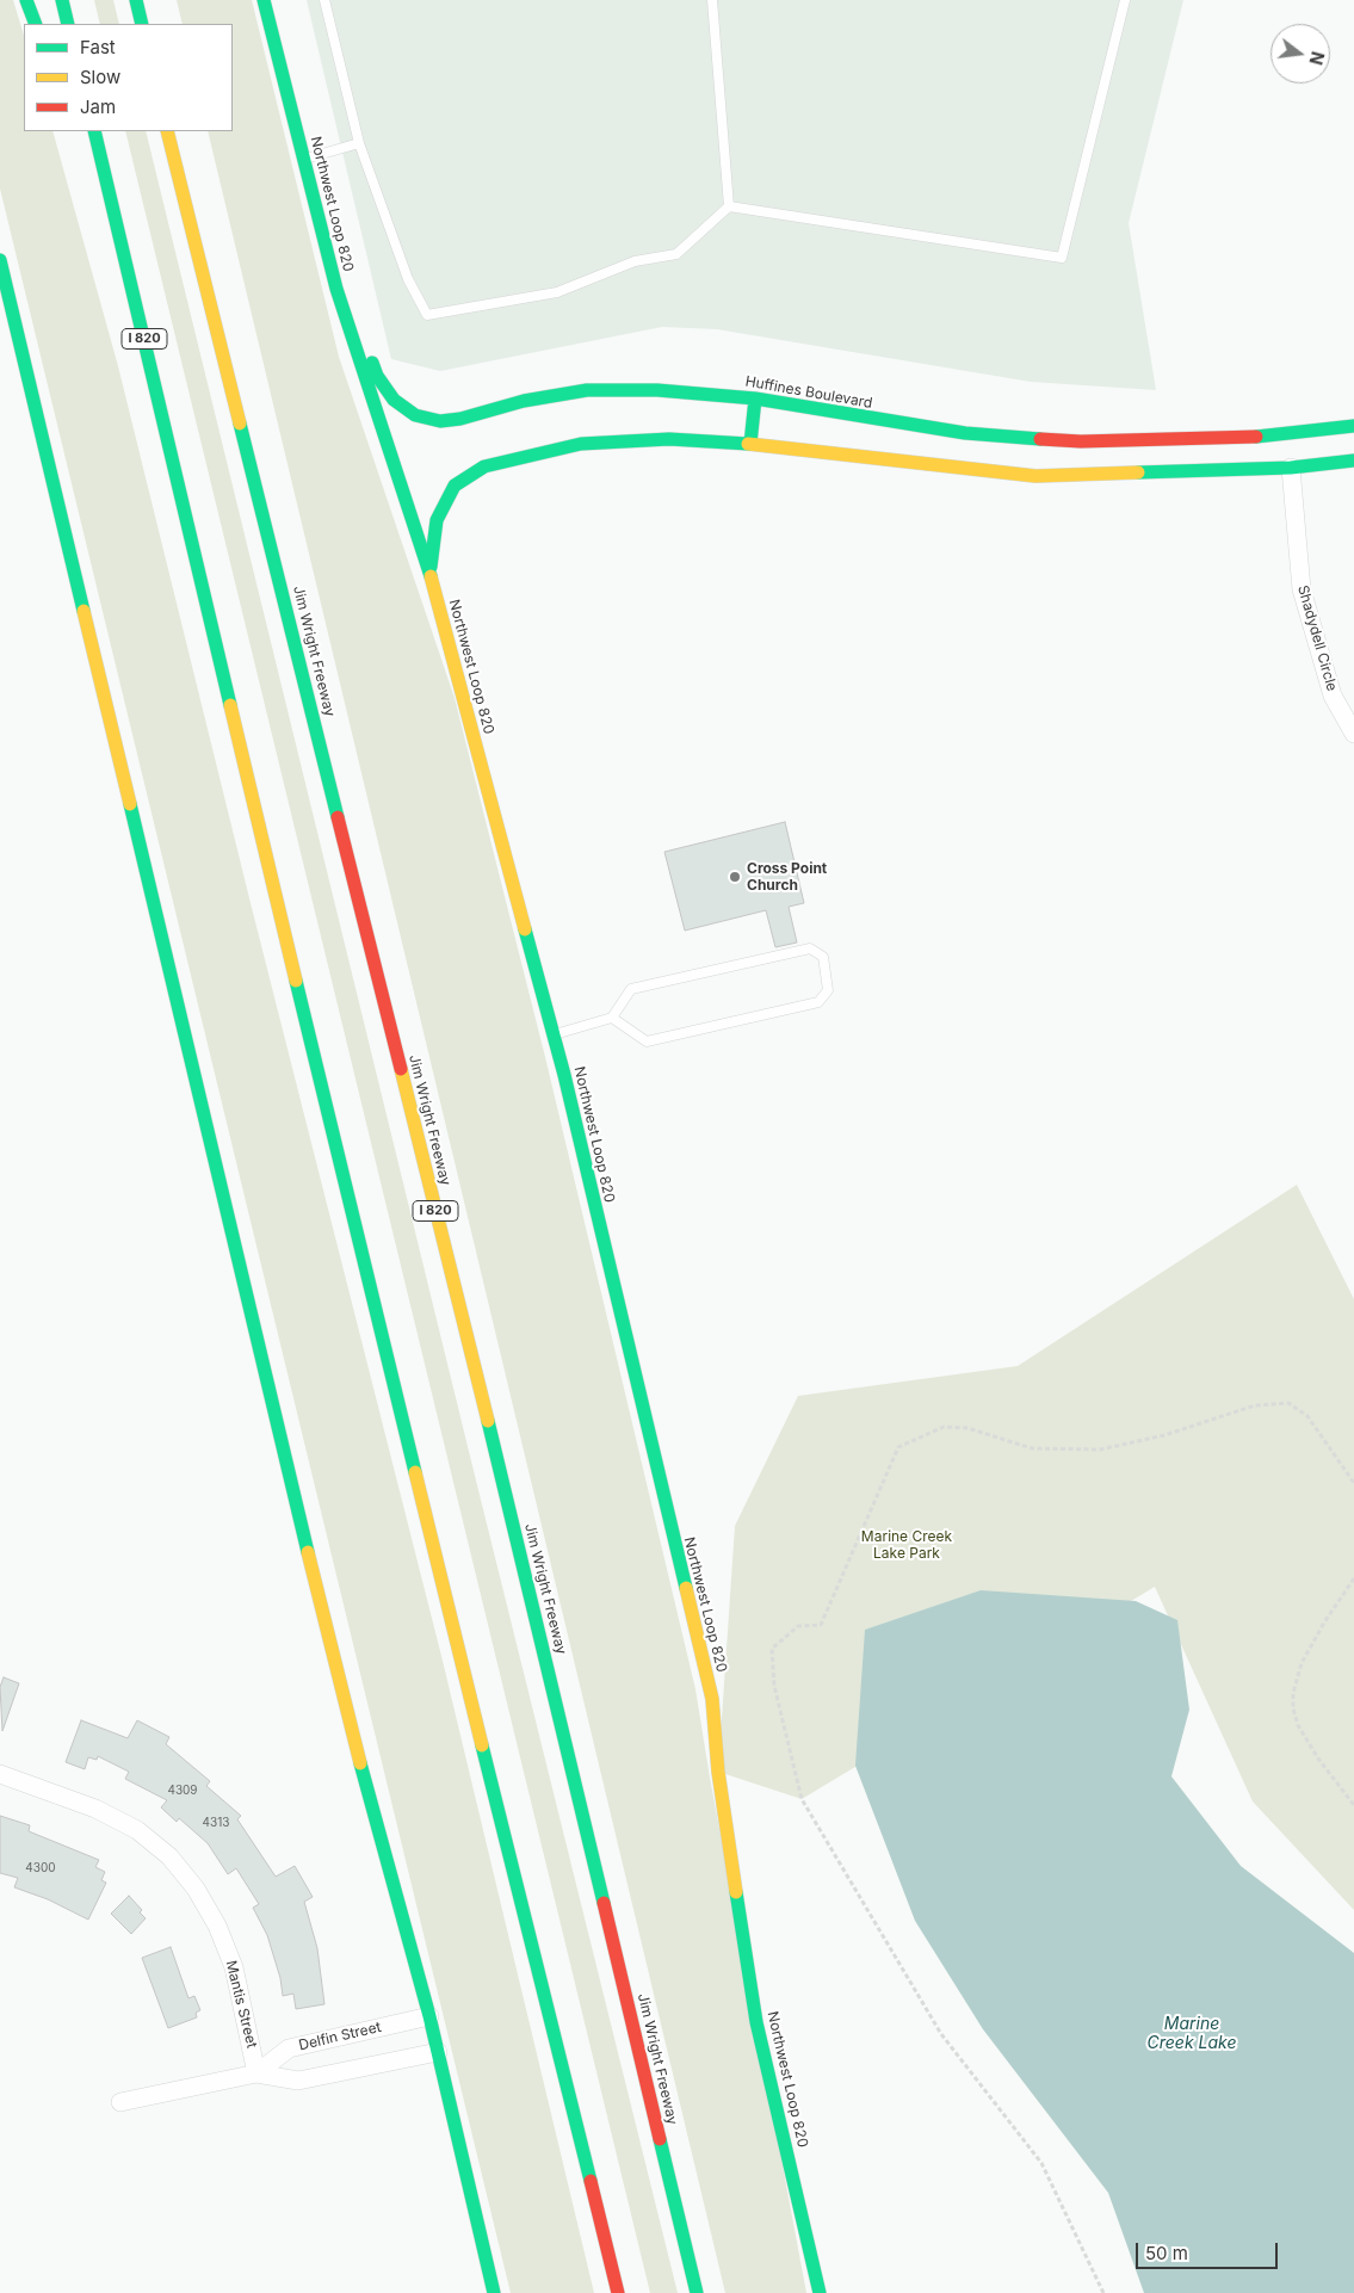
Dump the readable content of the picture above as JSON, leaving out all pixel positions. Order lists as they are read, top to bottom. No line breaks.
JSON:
{"streets":{"main road":["Northwest Loop 820","I 820","Huffines Boulevard","Jim Wright Freeway"],"street":["Shadydell Circle","Mantis Street","Delfin Street"]},"crossings":[["Northwest Loop 820","Huffines Boulevard"],["Huffines Boulevard","Shadydell Circle"],["Mantis Street","Delfin Street"]],"water":["Marine Creek Lake"],"parks":["Marine Creek Lake Park"],"places":["Cross Point Church"],"house_numbers":["4309","4313","4300"],"legend":["Fast","Slow","Jam"],"scale_bar":"50 m","north":"right"}
